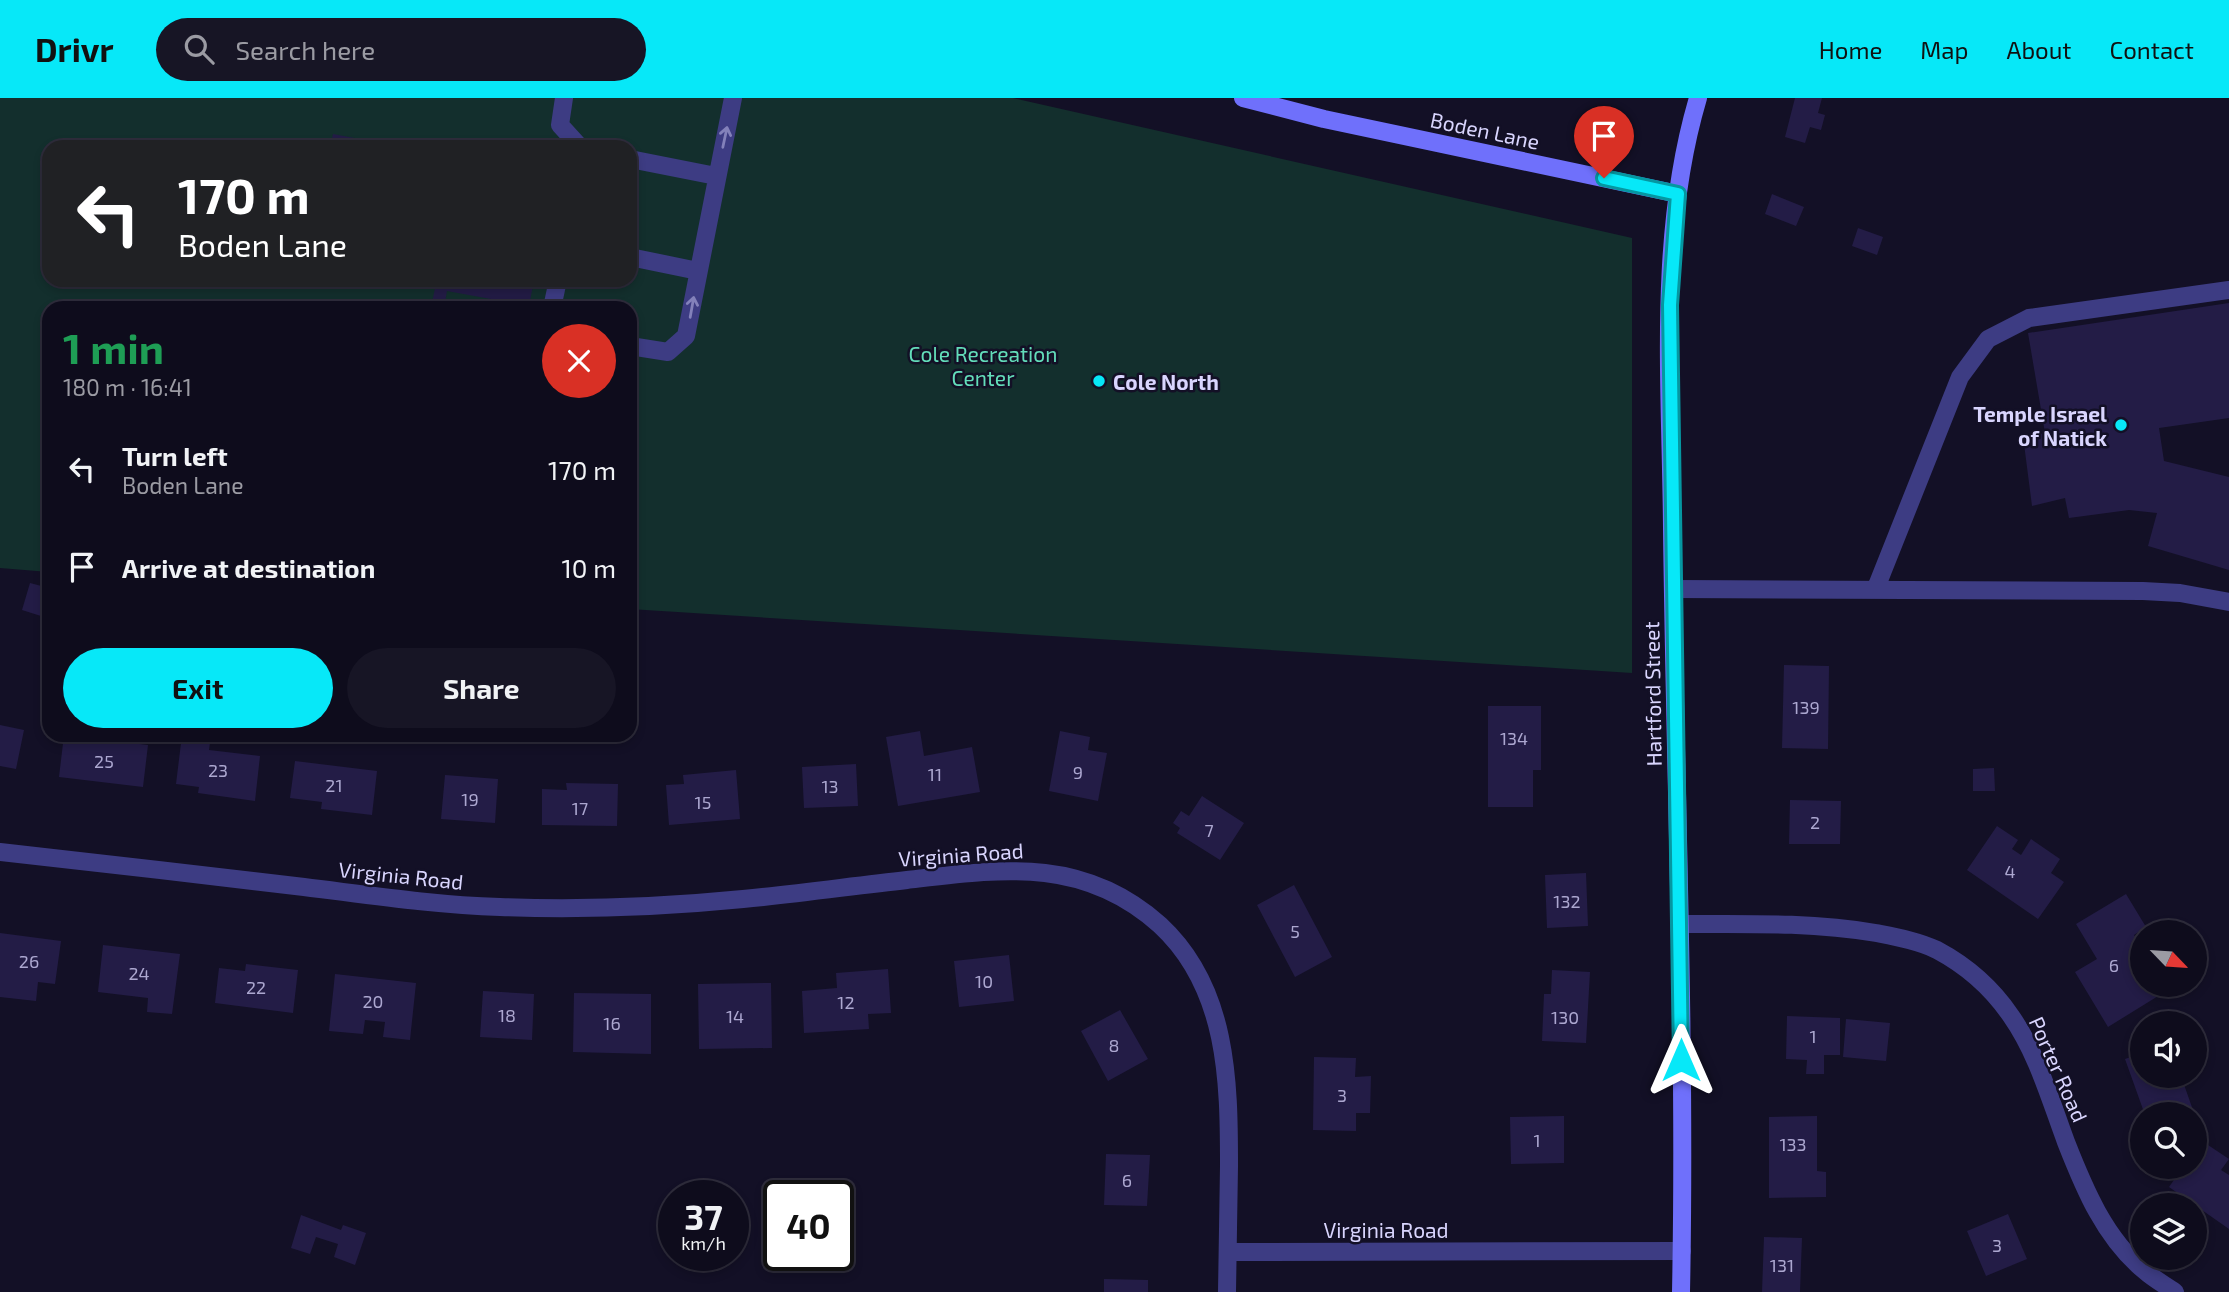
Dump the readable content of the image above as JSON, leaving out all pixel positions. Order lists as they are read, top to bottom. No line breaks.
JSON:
{"streets":{"street":["Boden Lane","Hartford Street","Virginia Road","Porter Road"]},"crossings":[["Boden Lane","Hartford Street"],["Hartford Street","Virginia Road"],["Hartford Street","Porter Road"]],"parks":["Cole Recreation Center"],"places":["Cole North","Temple Israel of Natick"],"house_numbers":["139","134","25","23","9","11","21","13","19","15","17","2","7","4","132","5","26","6","24","10","22","20","12","18","14","130","16","1","8","3","1","133","6","3","131"],"north":"bottom right","page":{"header":"Drivr","search":"Search here","nav":["Home","Map","About","Contact"],"turn":["170 m","Boden Lane"],"heading":["1 min","180 m · 16:41"],"list":[{"name":"Turn left","note":"Boden Lane","value":"170 m"},{"name":"Arrive at destination","value":"10 m"}],"buttons":["Exit","Share"],"speed":"37 km/h","limit":"40"}}
